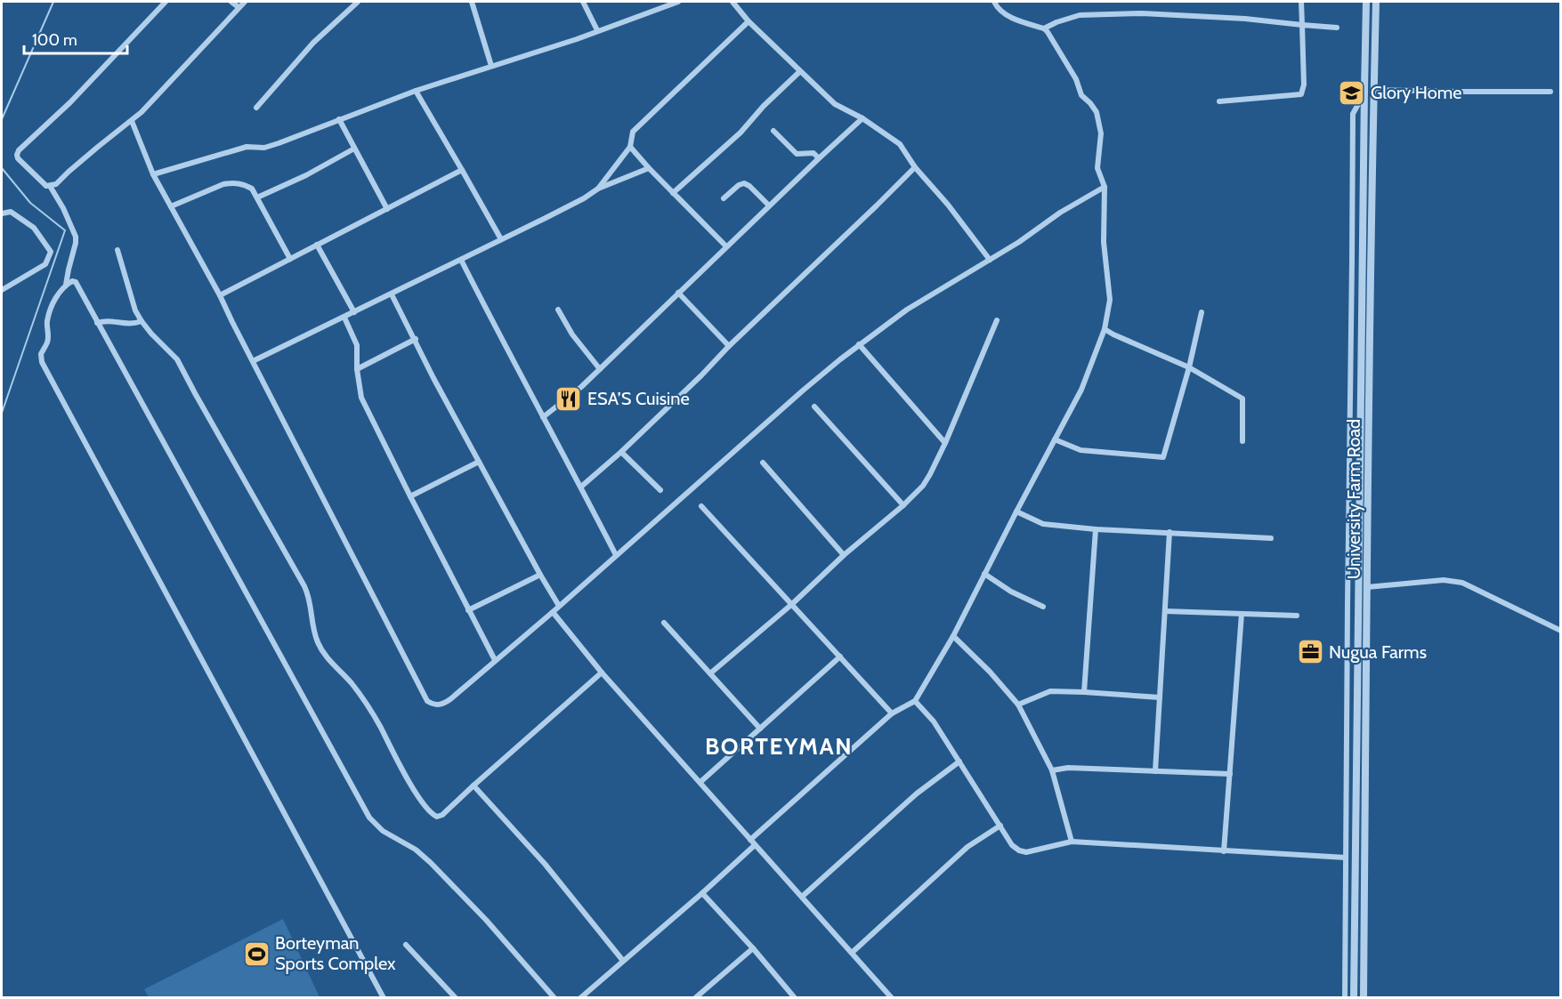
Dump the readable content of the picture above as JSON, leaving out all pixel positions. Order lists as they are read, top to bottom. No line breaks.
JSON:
{"streets":{"street":["University Farm Road"]},"districts":["BORTEYMAN"],"places":{"school or university":["Glory Home"],"restaurant":["ESA’S Cuisine"],"office":["Nugua Farms"],"sports":["Borteyman Sports Complex"]},"scale_bar":"100 m"}
